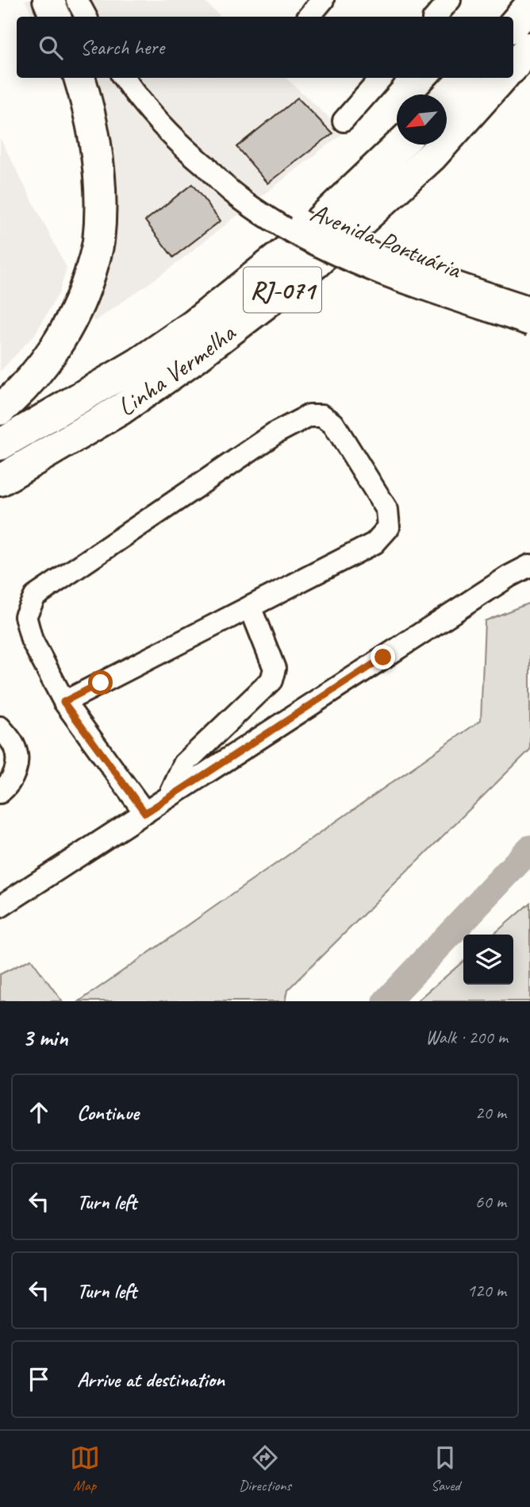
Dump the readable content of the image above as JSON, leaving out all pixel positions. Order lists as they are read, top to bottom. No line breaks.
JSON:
{"streets":{"highway":["RJ-071","Linha Vermelha"],"street":["Avenida Portuária"]},"north":"bottom left","page":{"search":"Search here","heading":["3 min","Walk · 200 m"],"list":[["Continue","20 m"],["Turn left","60 m"],["Turn left","120 m"],"Arrive at destination"],"nav":["Map","Directions","Saved"]}}
